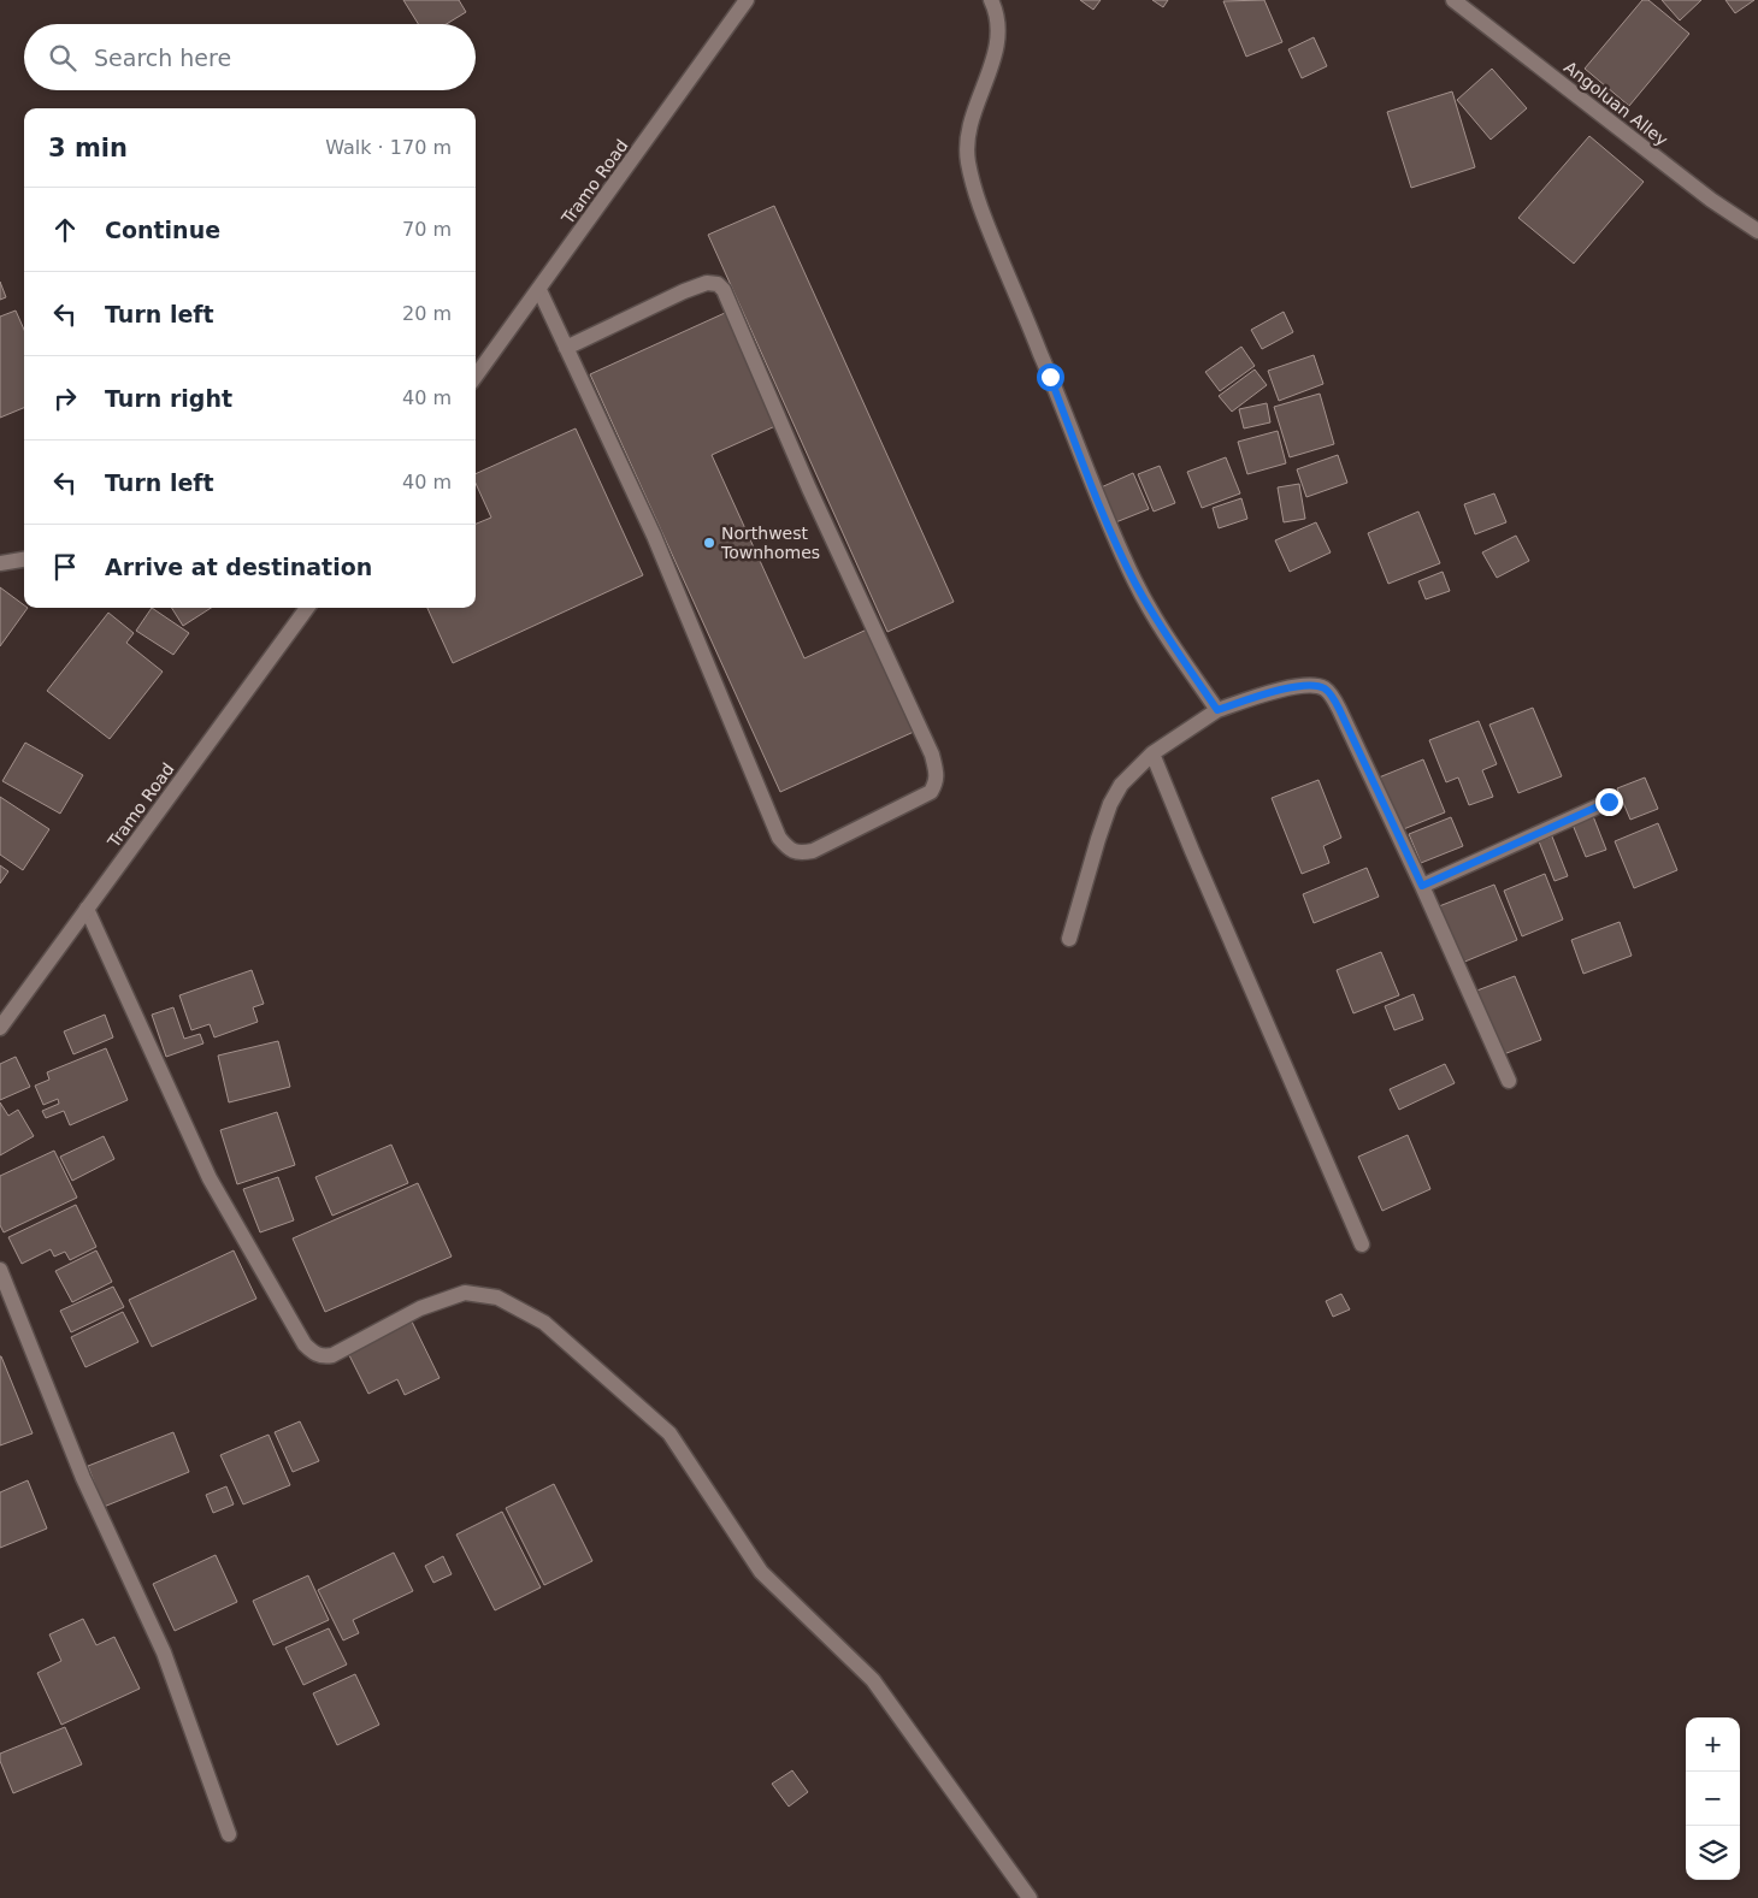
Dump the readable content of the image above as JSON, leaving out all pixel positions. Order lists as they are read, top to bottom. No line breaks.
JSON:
{"streets":{"street":["Angoluan Alley","Tramo Road"]},"places":["Northwest Townhomes"],"page":{"search":"Search here","heading":["3 min","Walk · 170 m"],"list":[["Continue","70 m"],["Turn left","20 m"],["Turn right","40 m"],["Turn left","40 m"],"Arrive at destination"],"map_buttons":["+","−"]}}
